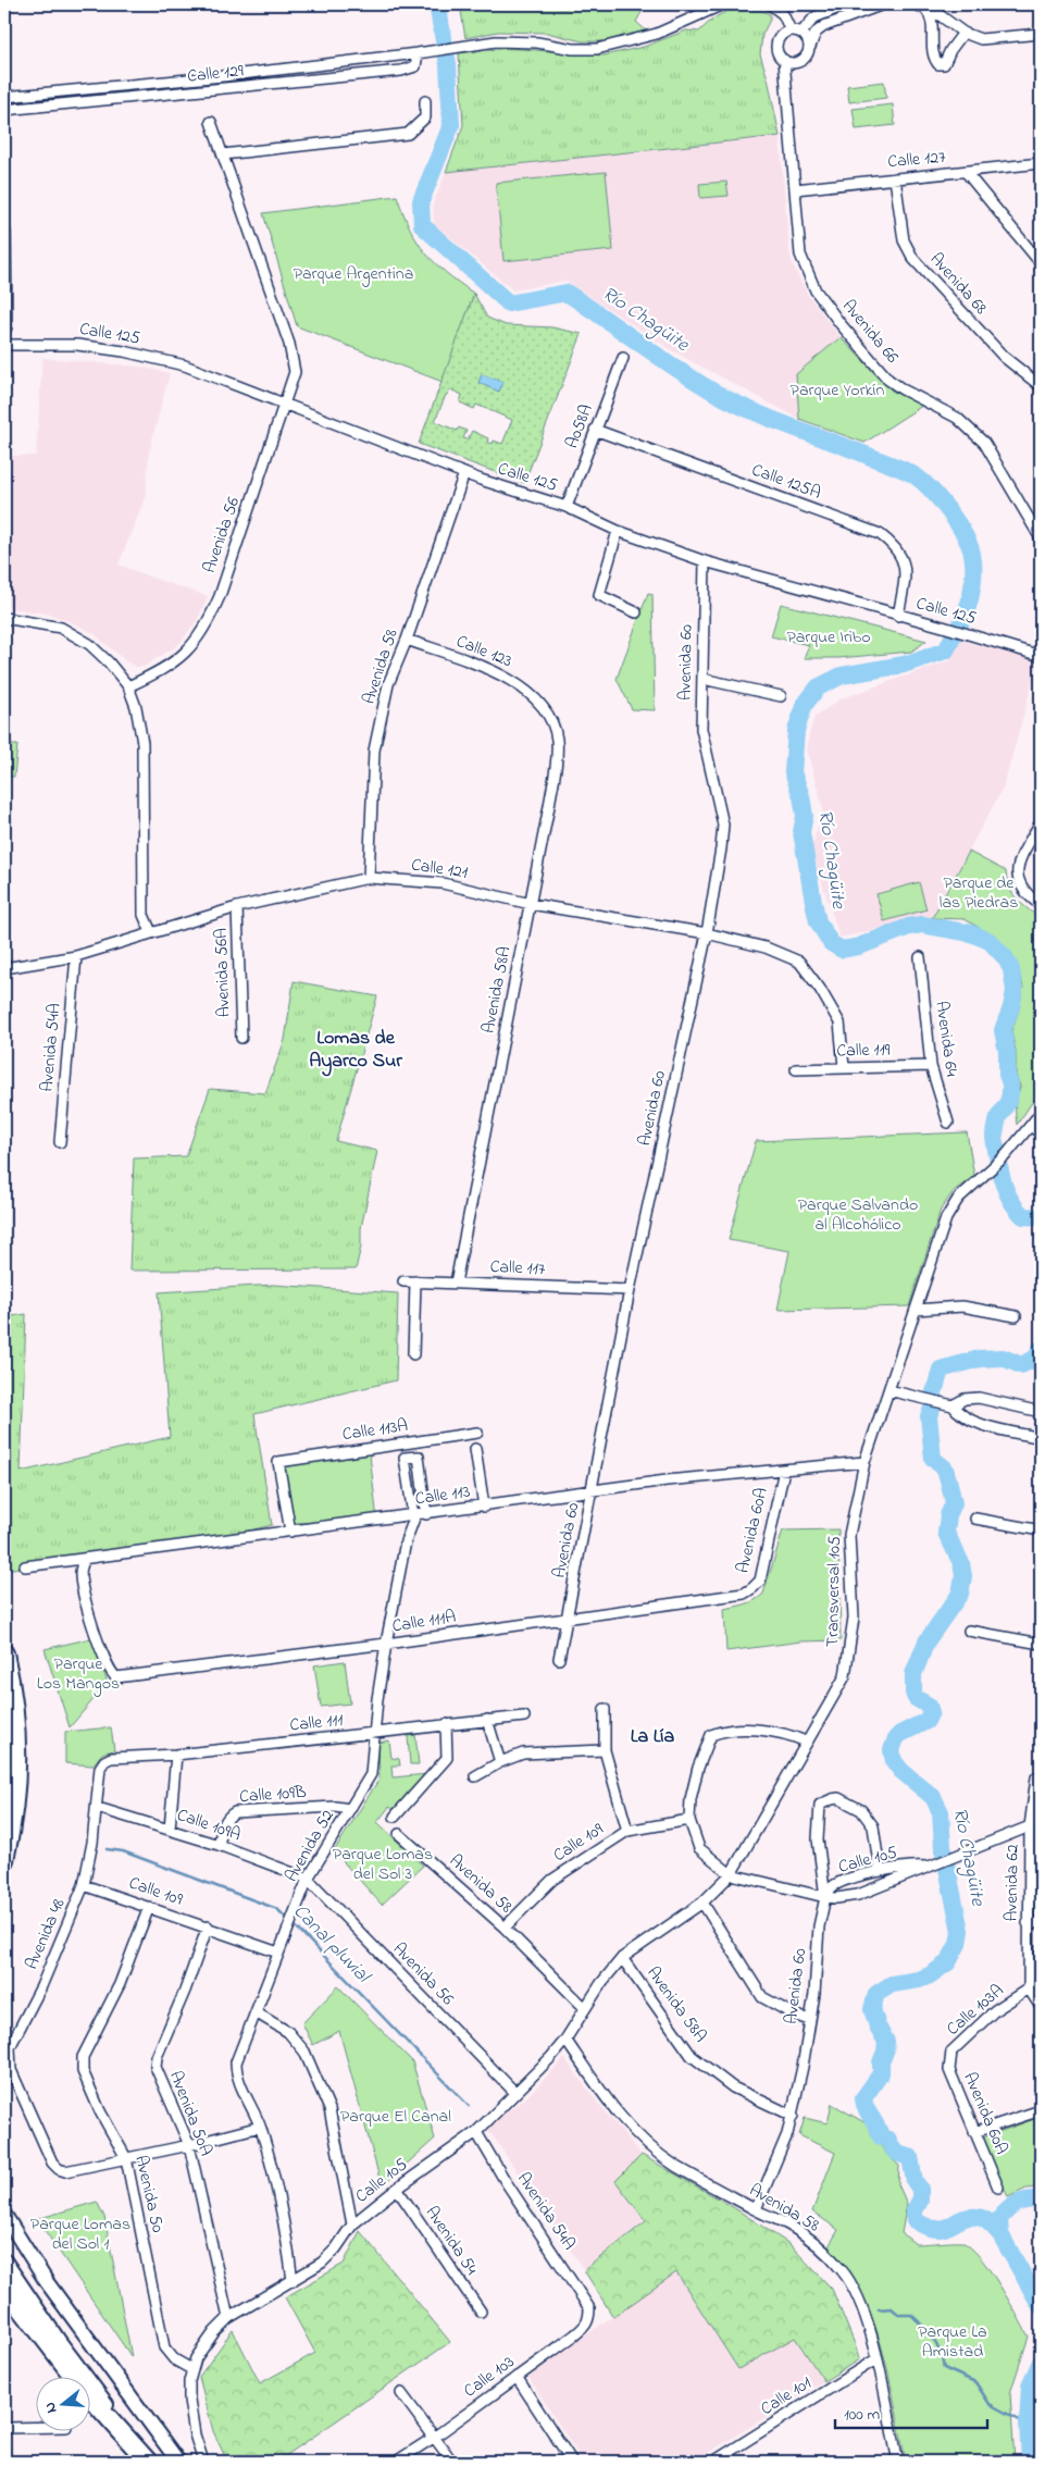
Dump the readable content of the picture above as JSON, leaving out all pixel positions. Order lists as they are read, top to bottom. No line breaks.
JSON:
{"streets":{"street":["Calle 129","Calle 127","Avenida 68","Avenida 66","Calle 125","A058A","Calle 125A","Avenida 56","Calle 123","Avenida 60","Avenida 58","Calle 121","Avenida 56A","Avenida 58A","Avenida 64","Avenida 54A","Calle 119","Calle 117","Calle 113A","Calle 113","Avenida 60A","Transversal 105","Calle 111A","Calle 111","Calle 109B","Calle 109A","Calle 109","Avenida 52","Calle 105","Avenida 62","Avenida 48","Calle 103A","Avenida 50A","Avenida 50","Avenida 54","Calle 103","Calle 101"]},"crossings":[["Calle 127","Avenida 68"],["Calle 127","Avenida 66"],["Calle 125","A058A"],["Calle 125","Calle 125A"],["Calle 125","Avenida 56"],["Calle 125","Avenida 60"],["Calle 125","Avenida 58"],["A058A","Calle 125A"],["Avenida 56","Calle 109A"],["Avenida 56","Avenida 52"],["Avenida 56","Calle 105"],["Calle 123","Avenida 58"],["Calle 123","Avenida 58A"],["Avenida 60","Avenida 58"],["Avenida 60","Calle 121"],["Avenida 60","Avenida 58A"],["Avenida 60","Calle 117"],["Avenida 60","Calle 113"],["Avenida 60","Calle 111A"],["Avenida 60","Calle 105"],["Avenida 58","Calle 121"],["Avenida 58","Transversal 105"],["Avenida 58","Calle 109"],["Avenida 58","Calle 105"],["Avenida 58","Calle 101"],["Calle 121","Avenida 56A"],["Calle 121","Avenida 58A"],["Calle 121","Avenida 54A"],["Calle 121","Calle 119"],["Avenida 58A","Calle 117"],["Avenida 58A","Transversal 105"],["Avenida 64","Calle 119"],["Avenida 54A","Calle 105"],["Avenida 54A","Calle 103"],["Calle 113A","Calle 113"],["Calle 113","Avenida 60A"],["Calle 113","Transversal 105"],["Calle 113","Calle 111A"],["Calle 113","Avenida 52"],["Avenida 60A","Calle 111A"],["Avenida 60A","Calle 103A"],["Transversal 105","Calle 105"],["Calle 111A","Avenida 52"],["Calle 111","Avenida 52"],["Calle 111","Avenida 48"],["Calle 109B","Calle 109A"],["Calle 109B","Avenida 52"],["Calle 109A","Avenida 52"],["Calle 109A","Avenida 48"],["Calle 109","Avenida 52"],["Calle 109","Avenida 48"],["Calle 109","Avenida 50A"],["Calle 109","Avenida 50"],["Avenida 52","Calle 105"],["Calle 105","Avenida 62"],["Calle 105","Avenida 50A"],["Calle 105","Avenida 50"],["Calle 105","Avenida 54"],["Avenida 62","Calle 103A"],["Avenida 48","Avenida 50"]],"districts":["Lomas de Ayarco Sur","La Lía"],"water":["Río Chagüite","Canal pluvial"],"parks":["Parque Argentina","Parque Yorkín","Parque Iribo","Parque de las Piedras","Parque Salvando al Alcohólico","Parque Los Mangos","Parque Lomas del Sol 3","Parque El Canal","Parque Lomas del Sol 1","Parque La Amistad"],"scale_bar":"100 m","north":"left"}
